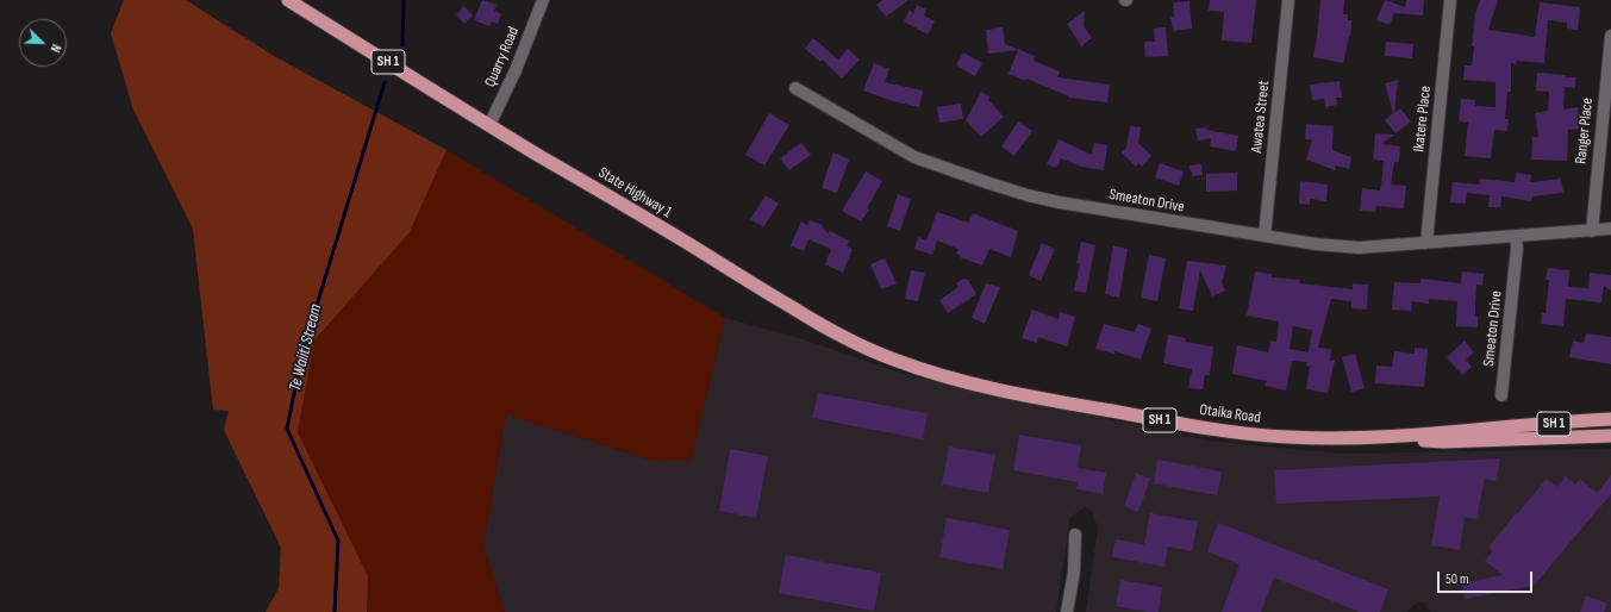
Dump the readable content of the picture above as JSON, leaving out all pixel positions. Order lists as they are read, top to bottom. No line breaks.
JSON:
{"streets":{"highway":["SH 1","State Highway 1","Otaika Road"],"street":["Quarry Road","Awatea Street","Ikatere Place","Ranger Place","Smeaton Drive"]},"crossings":[["Quarry Road","State Highway 1"],["Awatea Street","Smeaton Drive"],["Ikatere Place","Smeaton Drive"],["Ranger Place","Smeaton Drive"],["State Highway 1","Otaika Road"]],"water":["Te Waiiti Stream"],"scale_bar":"50 m","north":"bottom right"}
